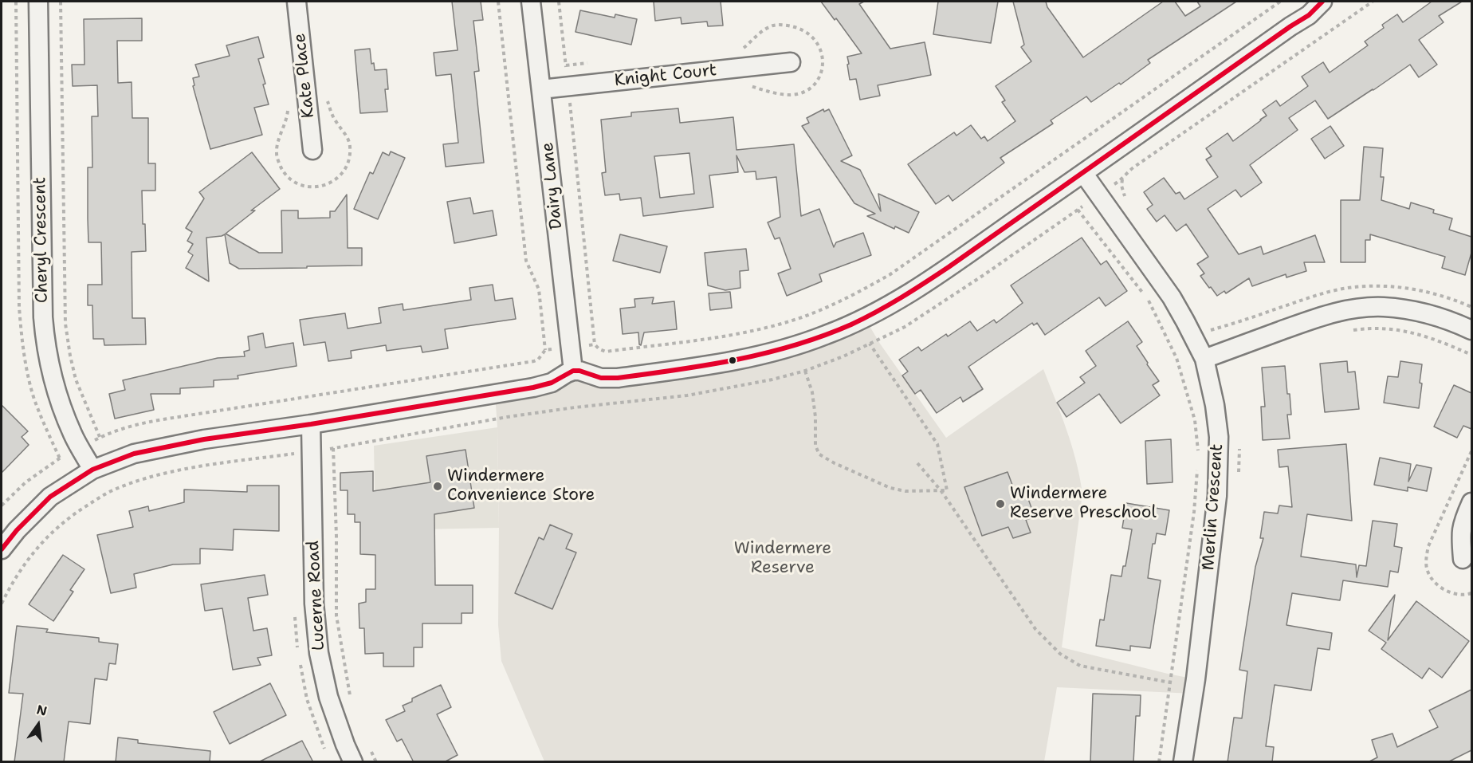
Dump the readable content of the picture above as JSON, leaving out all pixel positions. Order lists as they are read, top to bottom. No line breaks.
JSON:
{"streets":{"street":["Kate Place","Knight Court","Dairy Lane","Cheryl Crescent","Merlin Crescent","Lucerne Road"]},"crossings":[["Knight Court","Dairy Lane"]],"parks":["Windermere Reserve"],"places":["Windermere Convenience Store","Windermere Reserve Preschool"],"north":"top"}
